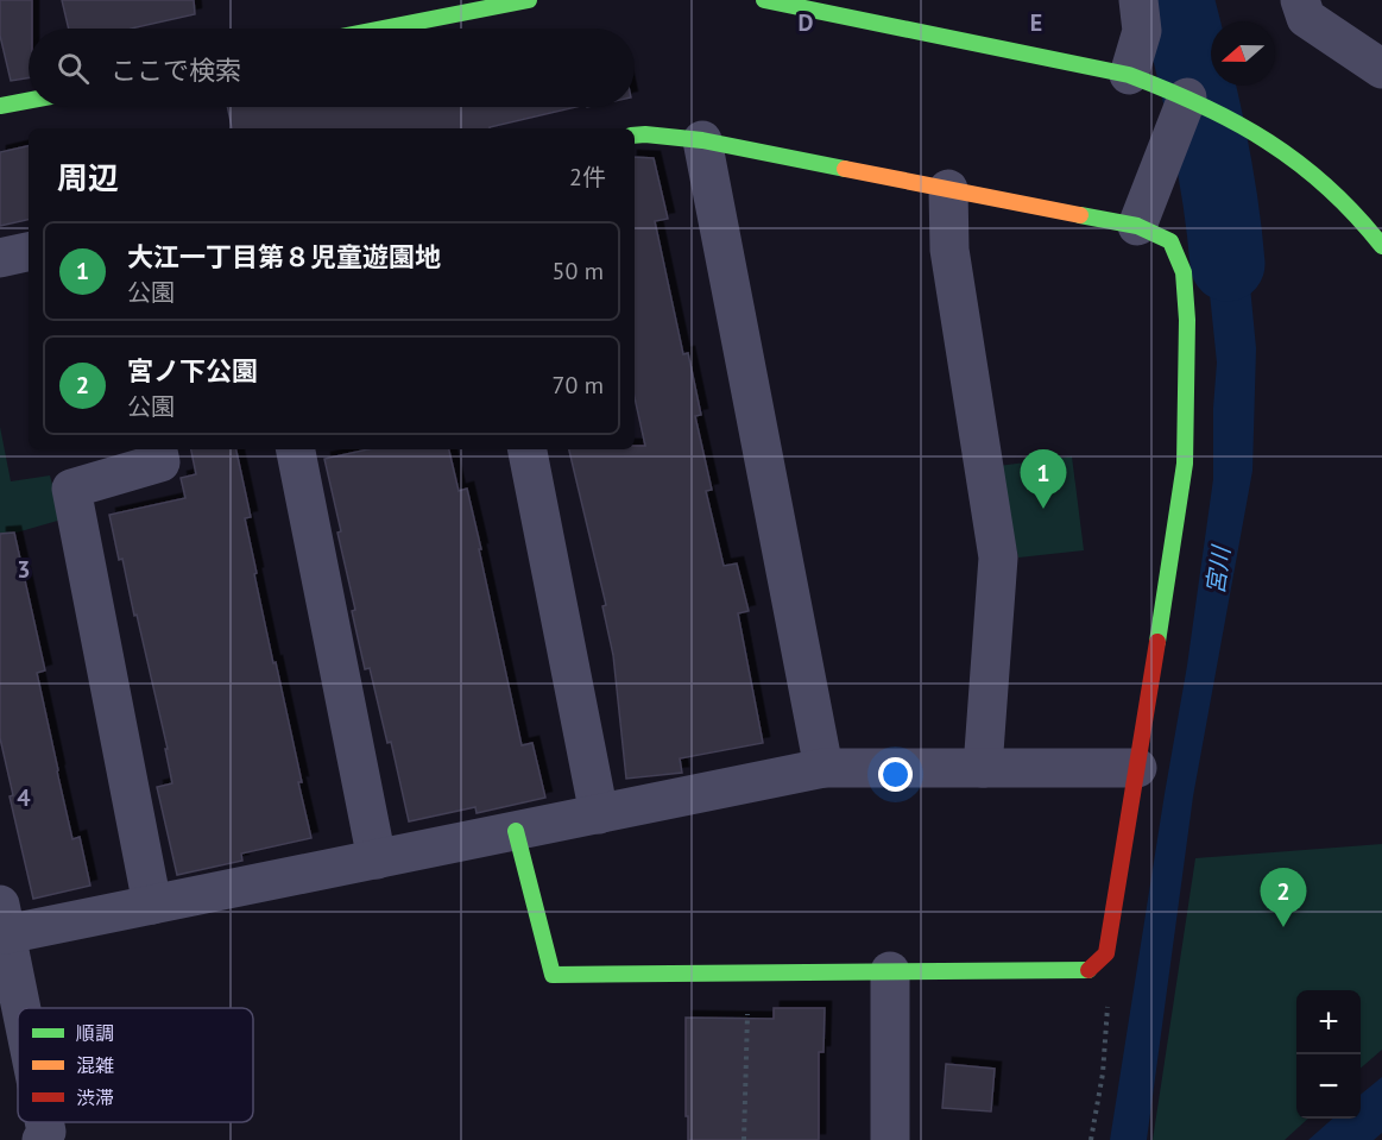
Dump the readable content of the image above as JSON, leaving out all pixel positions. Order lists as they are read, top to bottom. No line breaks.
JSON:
{"water":["宮川"],"legend":["順調","混雑","渋滞"],"north":"left","page":{"search":"ここで検索","heading":["周辺","2件"],"list":[{"mark":"1","name":"大江一丁目第８児童遊園地","note":"公園","value":"50 m"},{"mark":"2","name":"宮ノ下公園","note":"公園","value":"70 m"}],"pins":["1","2"],"map_buttons":["+","−"]},"grid":{"columns":["D","E"],"rows":["3","4"]}}
